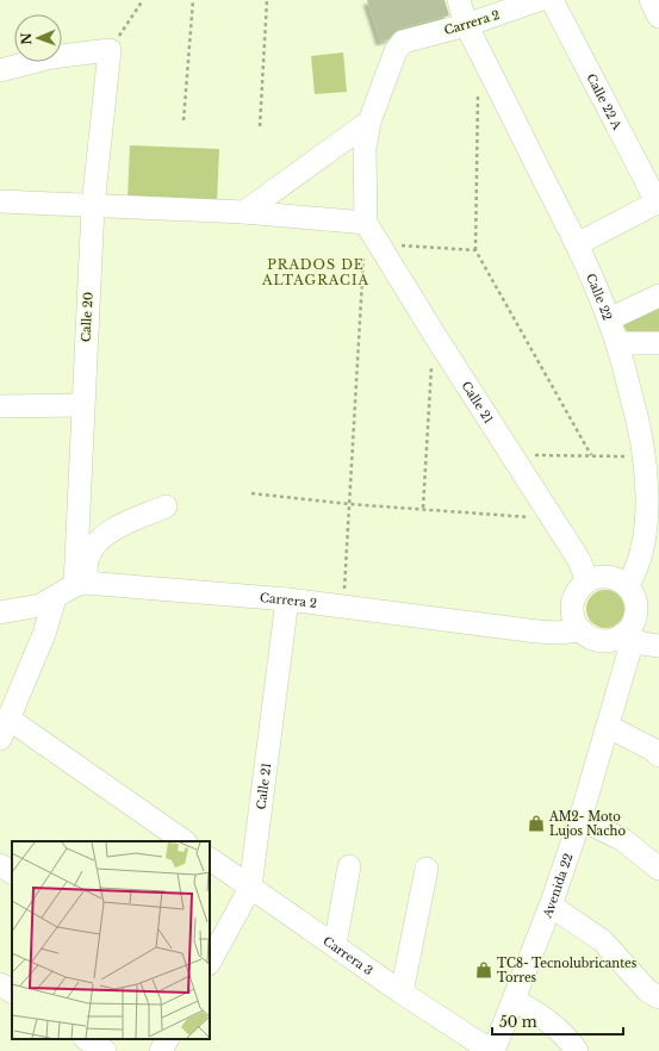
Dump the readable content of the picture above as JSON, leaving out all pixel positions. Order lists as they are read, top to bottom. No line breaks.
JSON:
{"streets":{"street":["Carrera 2","Calle 22 A","Calle 22","Calle 20","Calle 21","Avenida 22","Carrera 3"]},"crossings":[["Carrera 2","Calle 22"],["Carrera 2","Calle 20"],["Carrera 2","Calle 21"],["Carrera 2","Avenida 22"],["Calle 22","Calle 21"],["Calle 22","Avenida 22"],["Calle 21","Avenida 22"],["Calle 21","Carrera 3"],["Avenida 22","Carrera 3"]],"districts":["PRADOS DE ALTAGRACIA"],"places":{"shop":["AM2- Moto Lujos Nacho","TC8- Tecnolubricantes Torres"]},"scale_bar":"50 m","north":"left"}
